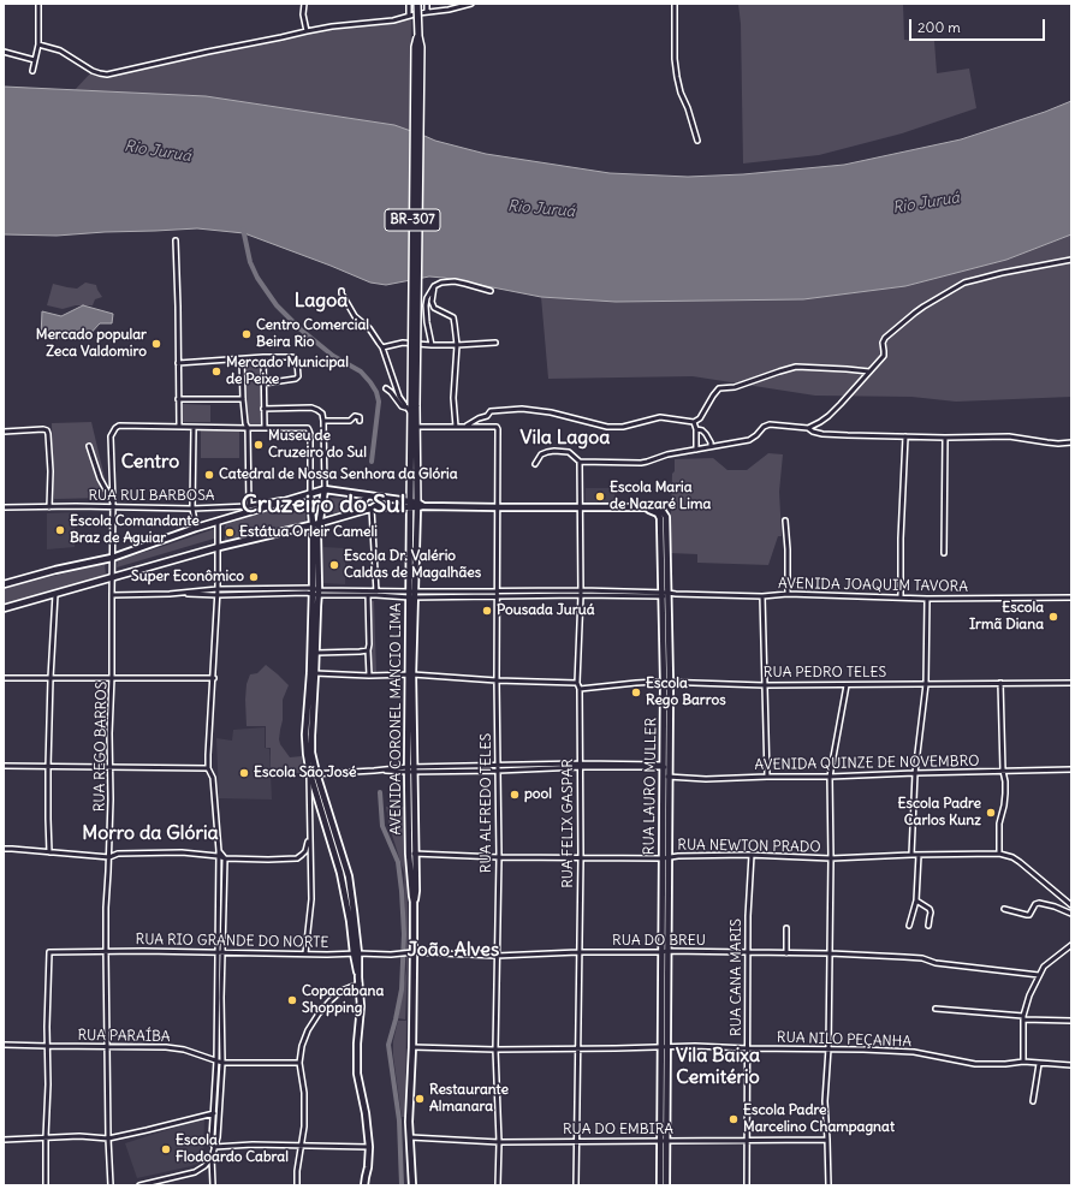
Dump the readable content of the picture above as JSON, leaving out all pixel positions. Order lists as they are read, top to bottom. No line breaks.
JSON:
{"streets":{"main road":["BR-307","AVENIDA CORONEL MANCIO LIMA","RUA LAURO MULLER"],"street":["RUA RUI BARBOSA","AVENIDA JOAQUIM TAVORA","RUA PEDRO TELES","RUA REGO BARROS","AVENIDA QUINZE DE NOVEMBRO","RUA ALFREDO TELES","RUA FELIX GASPAR","RUA NEWTON PRADO","RUA RIO GRANDE DO NORTE","RUA DO BREU","RUA CANA MARIS","RUA PARAÍBA","RUA NILO PEÇANHA","RUA DO EMBIRA"]},"crossings":[["BR-307","AVENIDA CORONEL MANCIO LIMA"],["RUA RUI BARBOSA","RUA REGO BARROS"],["AVENIDA JOAQUIM TAVORA","AVENIDA CORONEL MANCIO LIMA"],["AVENIDA JOAQUIM TAVORA","RUA LAURO MULLER"],["AVENIDA JOAQUIM TAVORA","RUA ALFREDO TELES"],["AVENIDA JOAQUIM TAVORA","RUA FELIX GASPAR"],["RUA PEDRO TELES","RUA LAURO MULLER"],["RUA PEDRO TELES","RUA FELIX GASPAR"],["AVENIDA CORONEL MANCIO LIMA","RUA NEWTON PRADO"],["AVENIDA CORONEL MANCIO LIMA","RUA RIO GRANDE DO NORTE"],["AVENIDA CORONEL MANCIO LIMA","RUA DO BREU"],["AVENIDA CORONEL MANCIO LIMA","RUA NILO PEÇANHA"],["AVENIDA CORONEL MANCIO LIMA","RUA DO EMBIRA"],["RUA REGO BARROS","RUA RIO GRANDE DO NORTE"],["RUA REGO BARROS","RUA PARAÍBA"],["AVENIDA QUINZE DE NOVEMBRO","RUA LAURO MULLER"],["RUA LAURO MULLER","RUA FELIX GASPAR"],["RUA LAURO MULLER","RUA NEWTON PRADO"],["RUA LAURO MULLER","RUA DO BREU"],["RUA LAURO MULLER","RUA NILO PEÇANHA"],["RUA LAURO MULLER","RUA DO EMBIRA"],["RUA ALFREDO TELES","RUA NEWTON PRADO"],["RUA ALFREDO TELES","RUA DO BREU"],["RUA ALFREDO TELES","RUA NILO PEÇANHA"],["RUA ALFREDO TELES","RUA DO EMBIRA"],["RUA FELIX GASPAR","RUA NEWTON PRADO"],["RUA FELIX GASPAR","RUA DO BREU"],["RUA FELIX GASPAR","RUA NILO PEÇANHA"],["RUA FELIX GASPAR","RUA DO EMBIRA"],["RUA NEWTON PRADO","RUA CANA MARIS"],["RUA RIO GRANDE DO NORTE","RUA DO BREU"],["RUA RIO GRANDE DO NORTE","RUA PARAÍBA"],["RUA DO BREU","RUA CANA MARIS"],["RUA CANA MARIS","RUA NILO PEÇANHA"],["RUA CANA MARIS","RUA DO EMBIRA"]],"districts":["Lagoa","Vila Lagoa","Centro","Cruzeiro do Sul","Morro da Glória","João Alves","Vila Baixa Cemitério"],"water":["Rio Juruá"],"places":["Centro Comercial Beira Rio","Mercado popular Zeca Valdomiro","Mercado Municipal de Peixe","Museu de Cruzeiro do Sul","Catedral de Nossa Senhora da Glória","Escola Maria de Nazaré Lima","Escola Comandante Braz de Aguiar","Estátua Orleir Cameli","Escola Dr. Valério Caldas de Magalhães","Super Econômico","Pousada Juruá","Escola Irmã Diana","Escola Rego Barros","Escola São José","pool","Escola Padre Carlos Kunz","Copacabana Shopping","Restaurante Almanara","Escola Padre Marcelino Champagnat","Escola Flodoardo Cabral"],"scale_bar":"200 m"}
